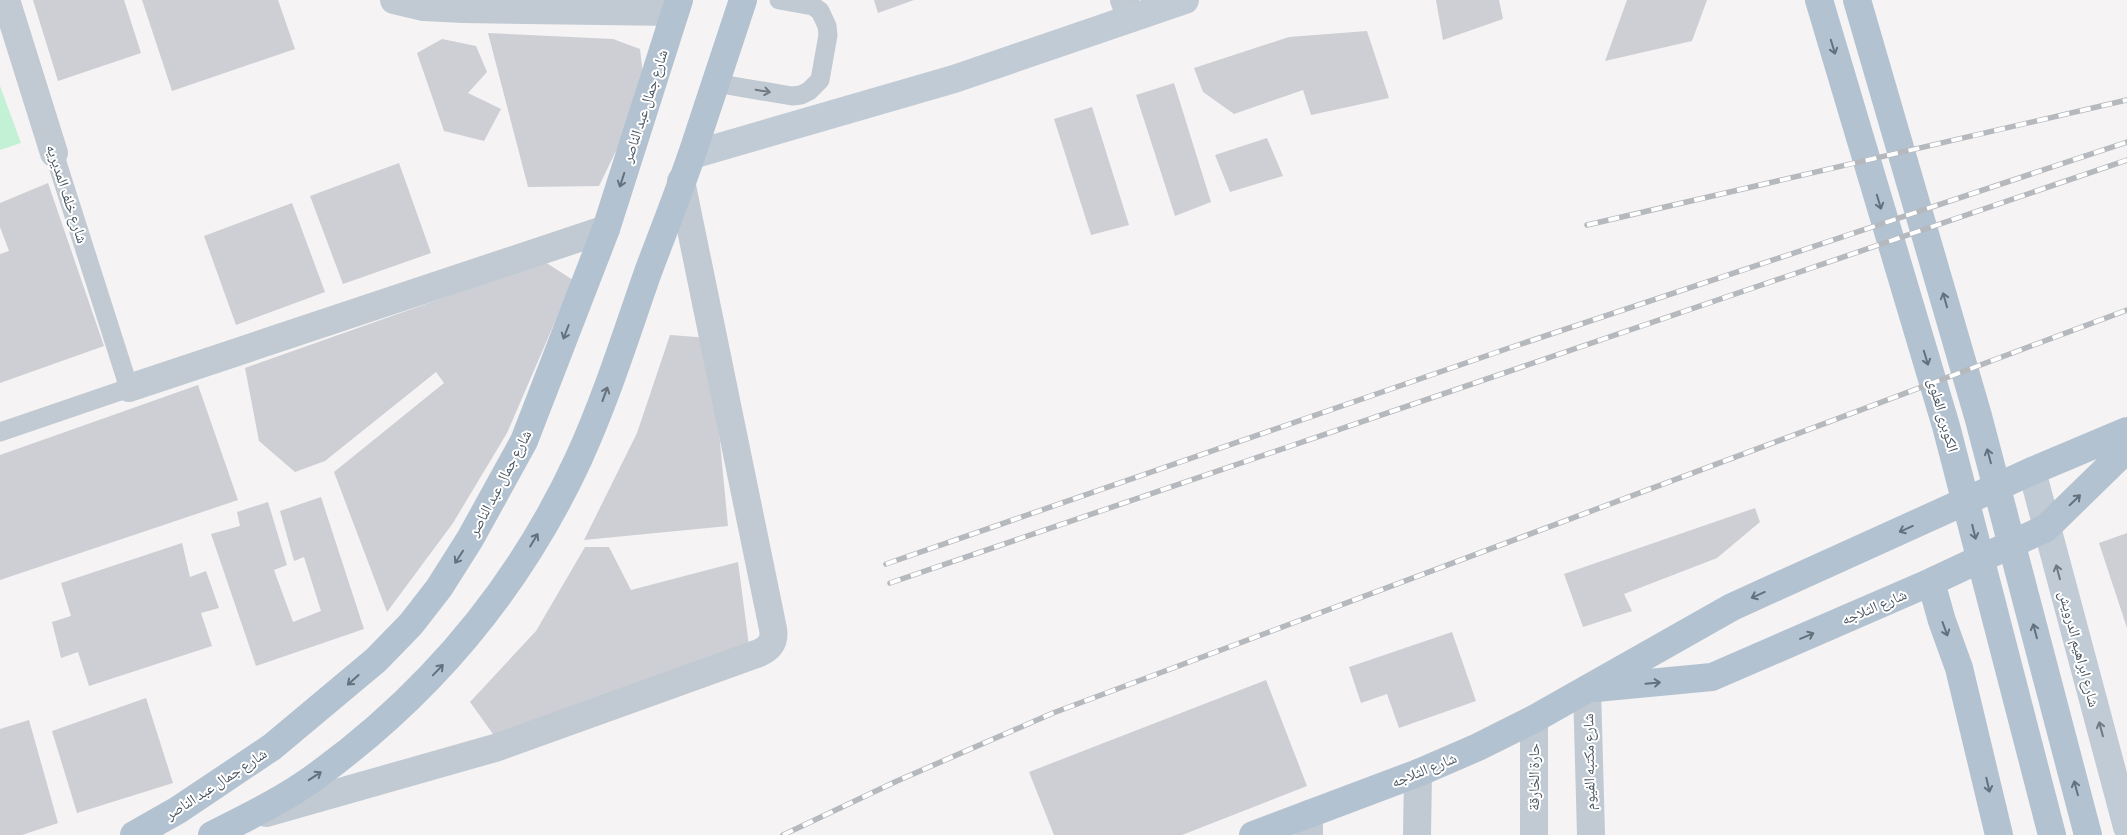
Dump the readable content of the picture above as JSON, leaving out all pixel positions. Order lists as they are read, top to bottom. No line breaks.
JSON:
{"streets":{"main road":["شارع جمال عبد الناصر","الكوبرى العلوى","شارع الثلاجه"],"street":["شارع خلف المديريه","شارع ابراهيم الدرويش","شارع مكتبه الفيوم","حارة الخارقة"]},"crossings":[["شارع الثلاجه","شارع ابراهيم الدرويش"],["شارع الثلاجه","شارع مكتبه الفيوم"],["شارع الثلاجه","حارة الخارقة"]],"one_way":["شارع ابراهيم الدرويش"]}
